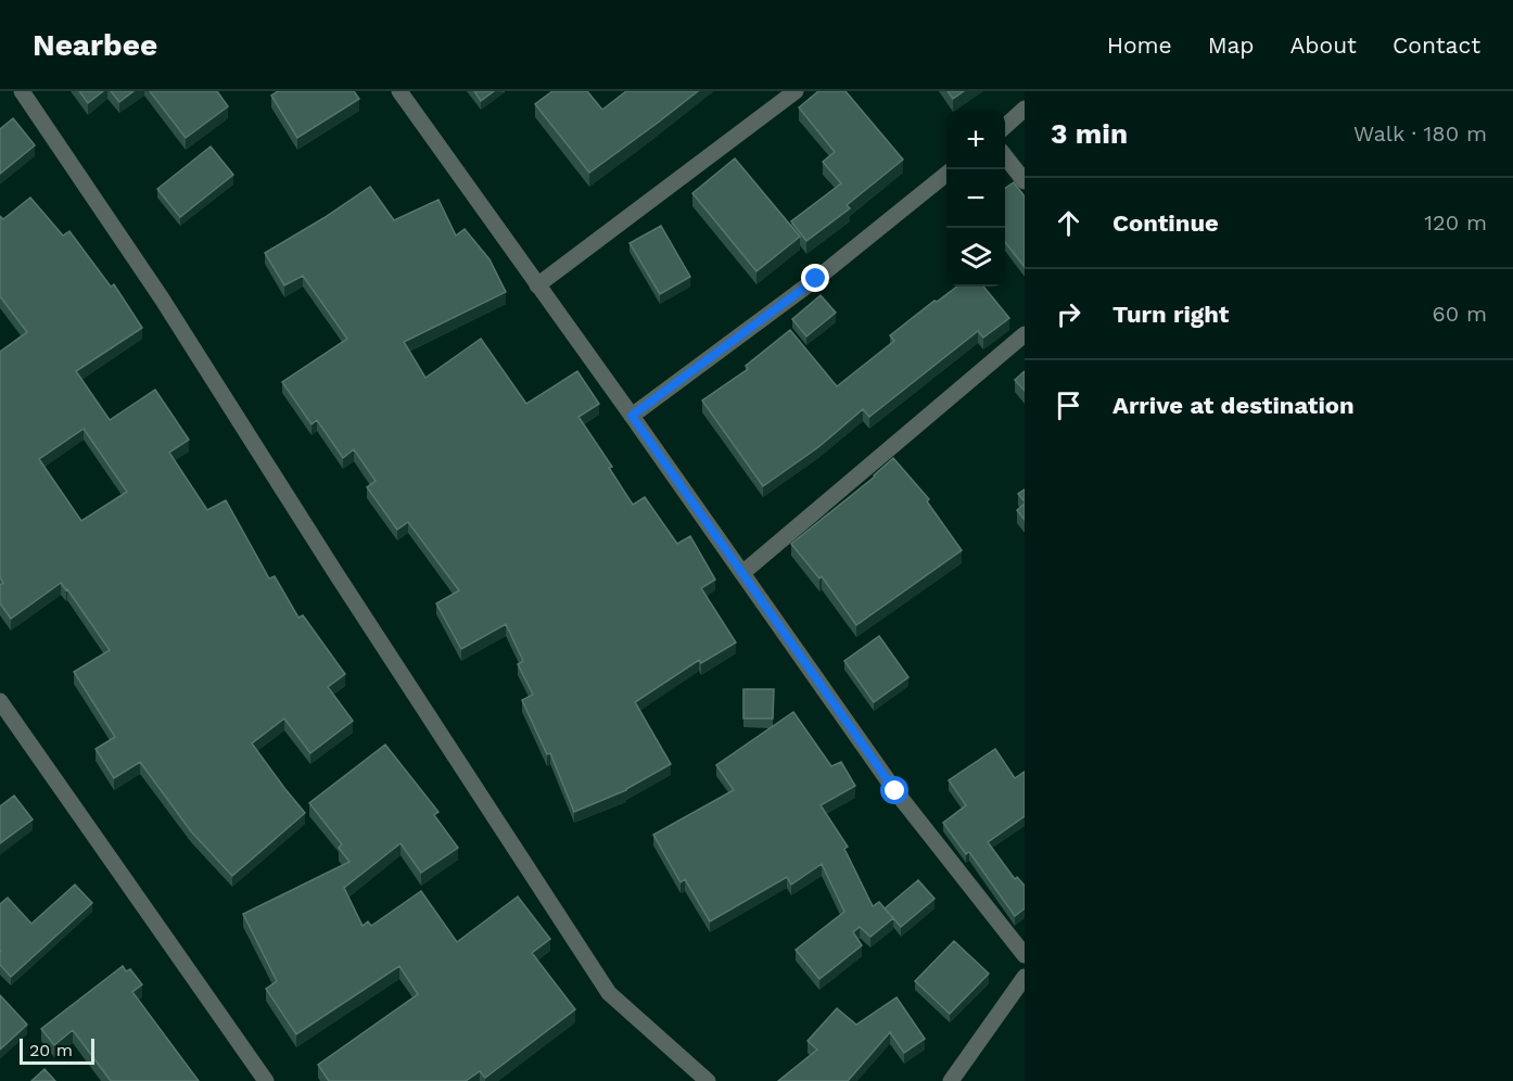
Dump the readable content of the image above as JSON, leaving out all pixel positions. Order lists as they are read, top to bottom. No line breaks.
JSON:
{"scale_bar":"20 m","page":{"header":"Nearbee","nav":["Home","Map","About","Contact"],"heading":["3 min","Walk · 180 m"],"map_buttons":["+","−"],"list":[["Continue","120 m"],["Turn right","60 m"],"Arrive at destination"],"scale":"20 m"}}
